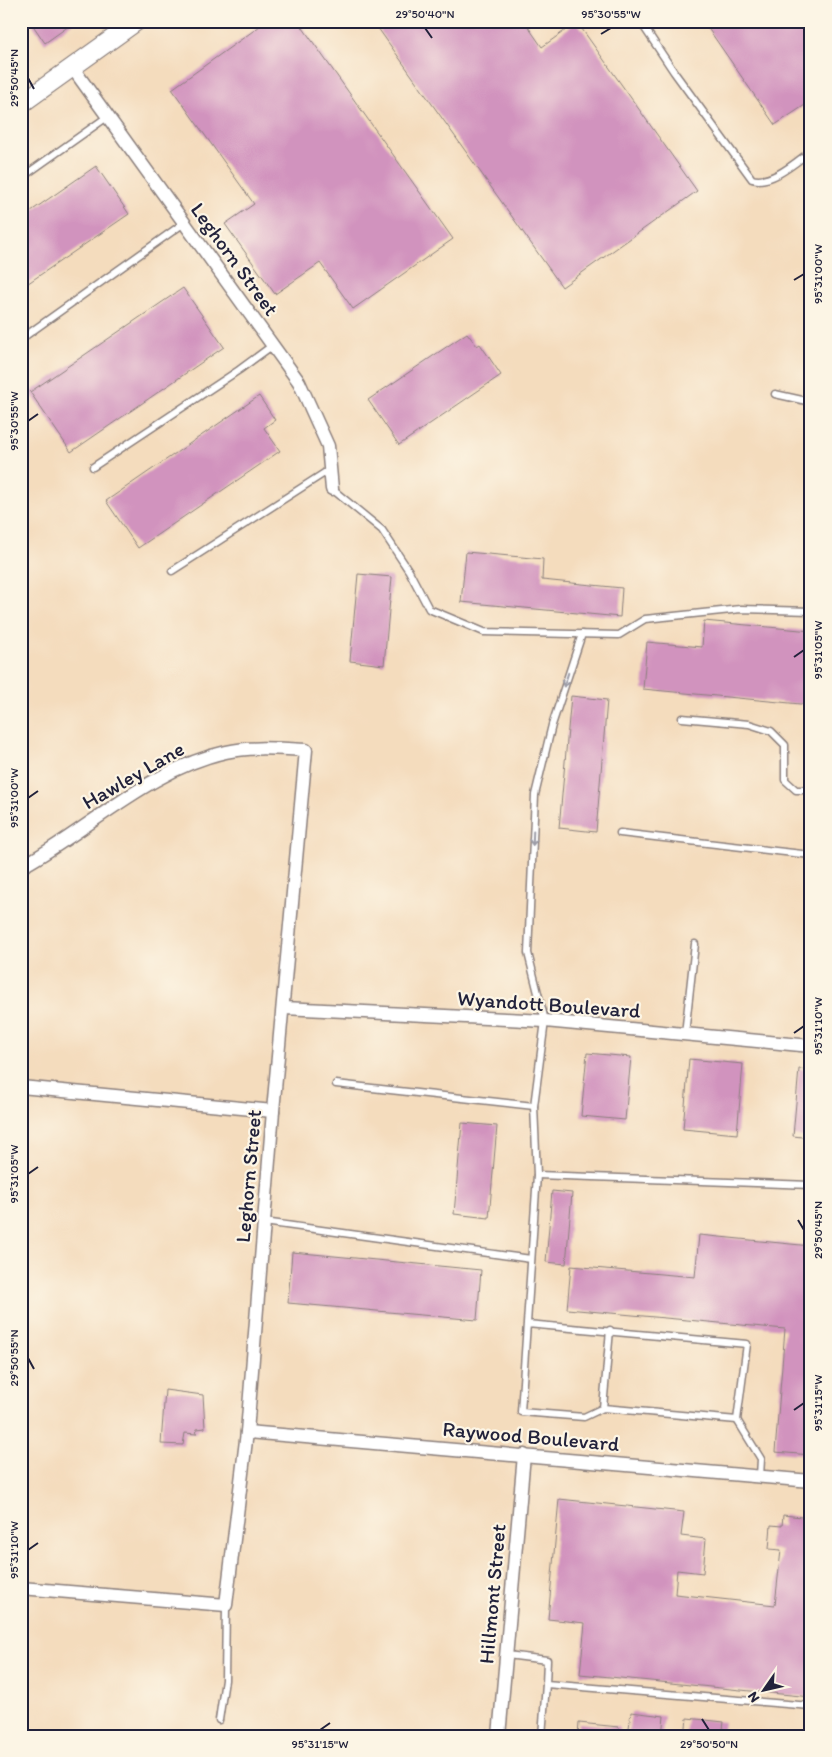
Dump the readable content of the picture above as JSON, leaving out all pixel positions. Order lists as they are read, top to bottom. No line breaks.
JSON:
{"streets":{"street":["Leghorn Street","Hawley Lane","Wyandott Boulevard","Raywood Boulevard","Hillmont Street"]},"crossings":[["Leghorn Street","Hawley Lane"],["Leghorn Street","Wyandott Boulevard"],["Leghorn Street","Raywood Boulevard"],["Raywood Boulevard","Hillmont Street"]],"north":"bottom left","coordinates":["29°50'40\"N","95°30'55\"W","29°50'45\"N","95°31'00\"W","95°31'05\"W","95°31'10\"W","29°50'55\"N","95°31'15\"W","29°50'50\"N"]}
